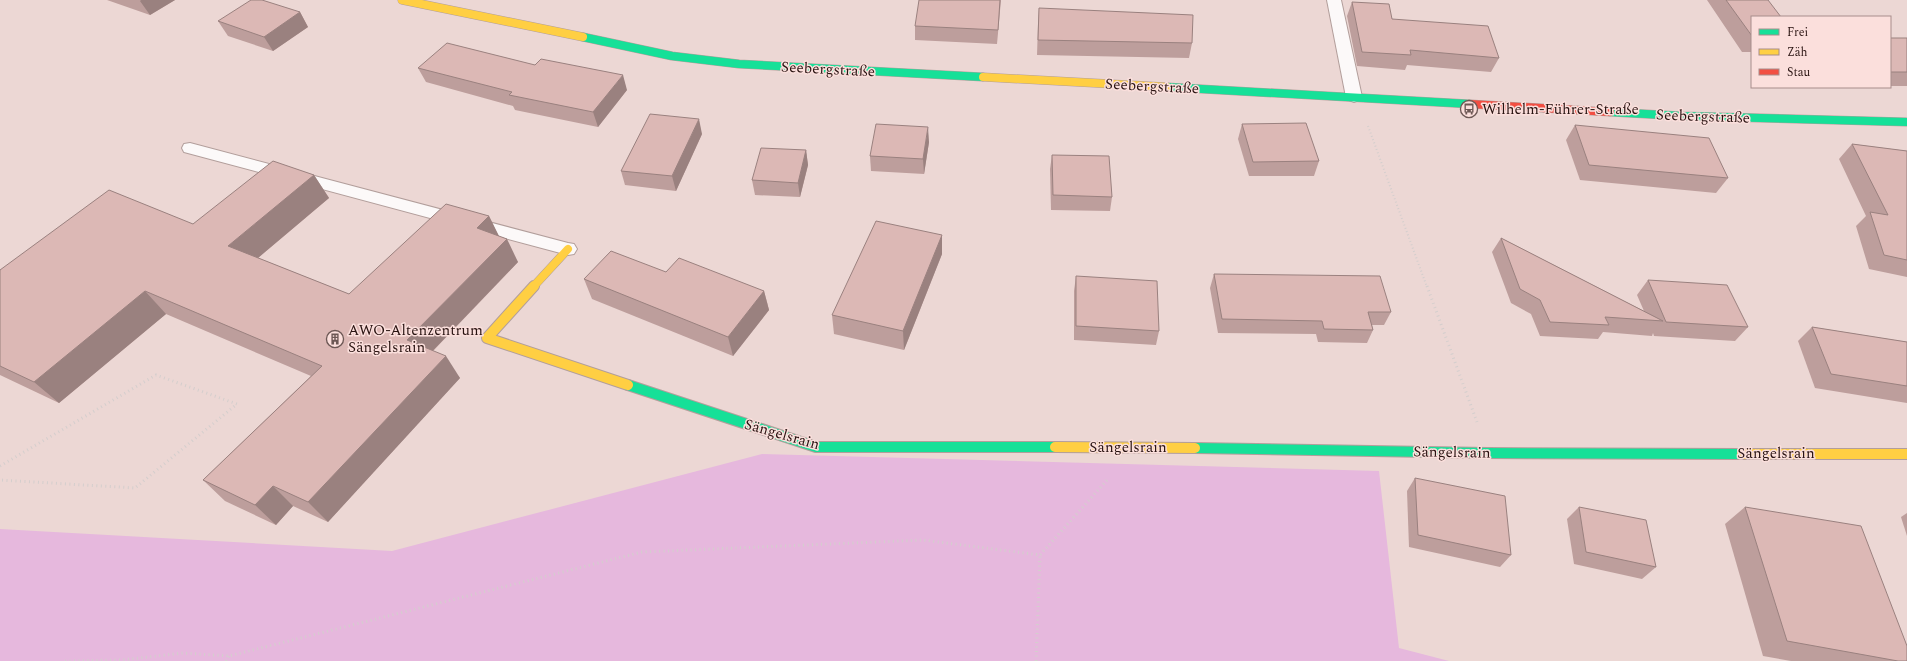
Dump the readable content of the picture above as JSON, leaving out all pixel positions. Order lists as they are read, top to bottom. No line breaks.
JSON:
{"streets":{"street":["Seebergstraße","Sängelsrain"]},"places":{"bus stop":["Wilhelm-Führer-Straße"],"building":["AWO-Altenzentrum Sängelsrain"]},"legend":["Frei","Zäh","Stau"]}
